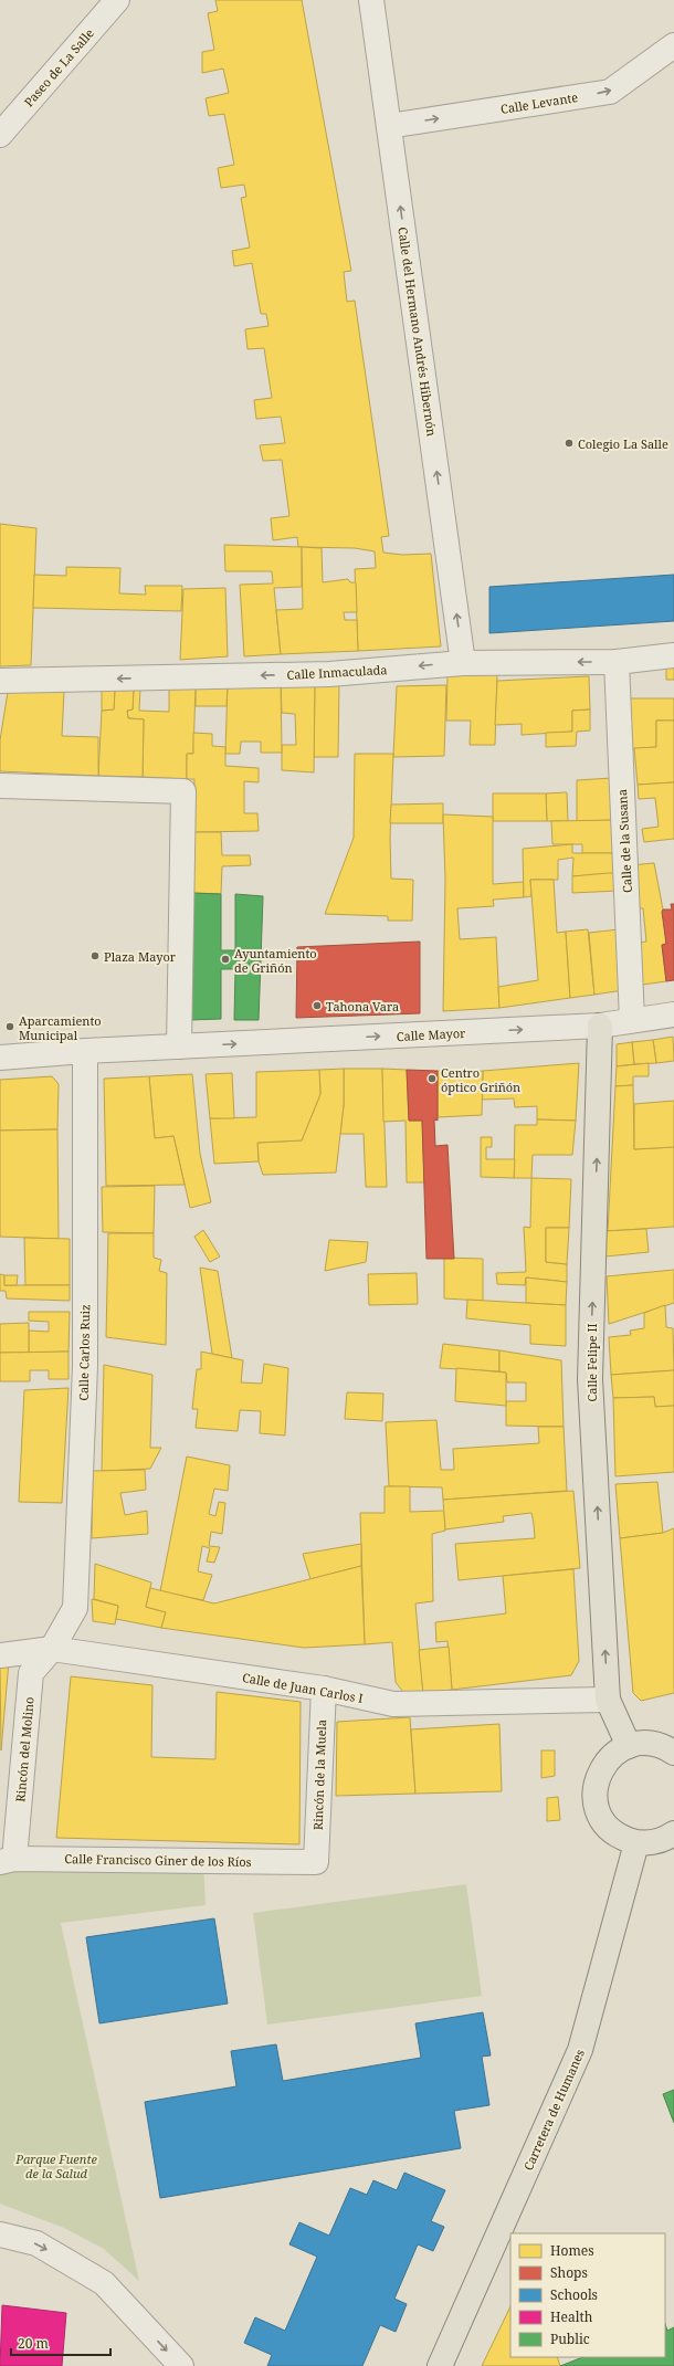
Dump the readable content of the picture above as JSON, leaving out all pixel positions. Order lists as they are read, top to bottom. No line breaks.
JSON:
{"streets":{"main road":["Calle Felipe II","Carretera de Humanes"],"street":["Paseo de La Salle","Calle Levante","Calle del Hermano Andrés Hibernón","Calle Inmaculada","Calle de la Susana","Calle Mayor","Calle Carlos Ruiz","Calle de Juan Carlos I","Rincón del Molino","Rincón de la Muela","Calle Francisco Giner de los Ríos"]},"crossings":[["Calle Levante","Calle del Hermano Andrés Hibernón"],["Calle del Hermano Andrés Hibernón","Calle Inmaculada"],["Calle Inmaculada","Calle de la Susana"],["Calle de la Susana","Calle Mayor"],["Calle Mayor","Calle Carlos Ruiz"],["Calle Mayor","Calle Felipe II"],["Calle Carlos Ruiz","Calle de Juan Carlos I"],["Calle Carlos Ruiz","Rincón del Molino"],["Calle Felipe II","Calle de Juan Carlos I"],["Calle de Juan Carlos I","Rincón del Molino"],["Calle de Juan Carlos I","Rincón de la Muela"],["Rincón del Molino","Calle Francisco Giner de los Ríos"],["Rincón de la Muela","Calle Francisco Giner de los Ríos"]],"one_way":["Calle Levante","Calle del Hermano Andrés Hibernón","Calle Inmaculada","Calle Mayor","Calle Felipe II"],"parks":["Parque Fuente de la Salud"],"places":["Colegio La Salle","Plaza Mayor","Ayuntamiento de Griñón","Tahona Vara","Aparcamiento Municipal","Centro óptico Griñón"],"legend":["Homes","Shops","Schools","Health","Public"],"scale_bar":"20 m"}
